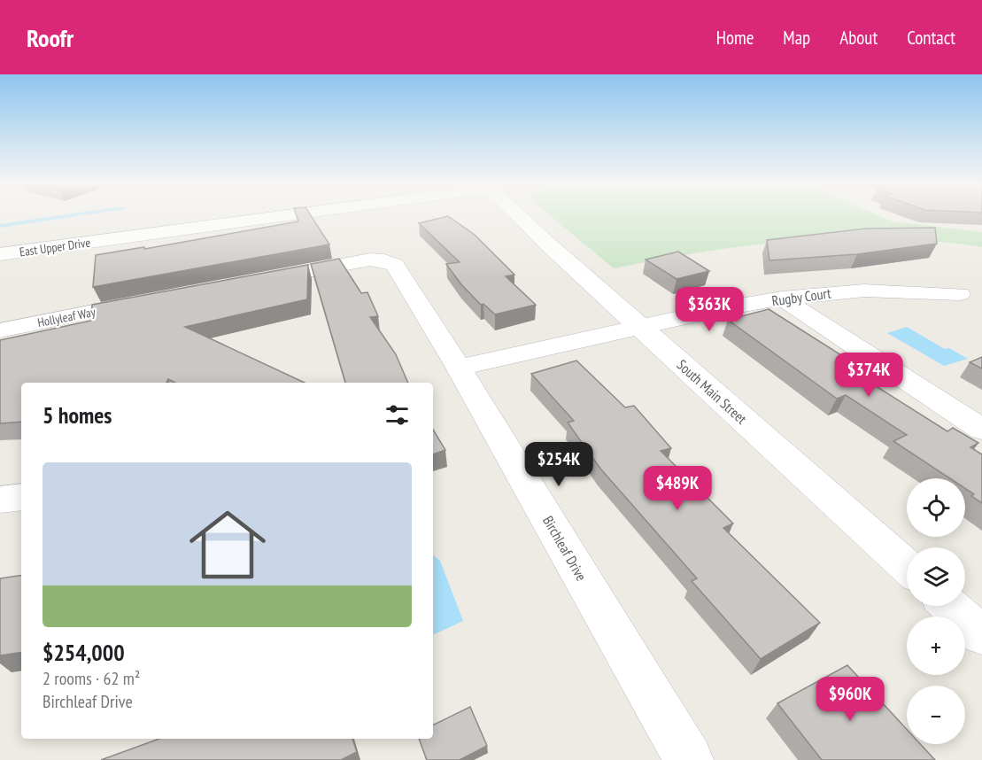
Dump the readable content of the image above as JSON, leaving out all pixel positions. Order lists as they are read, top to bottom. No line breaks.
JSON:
{"streets":{"street":["East Upper Drive","Rugby Court","Hollyleaf Way","South Main Street","Birchleaf Drive"]},"crossings":[["Rugby Court","South Main Street"],["Rugby Court","Birchleaf Drive"]],"page":{"header":"Roofr","nav":["Home","Map","About","Contact"],"price":["$363K","$374K","$254K","$489K","$960K"],"heading":"5 homes","list":[{"name":"$254,000","note":"2 rooms · 62 m² · Birchleaf Drive"}],"map_buttons":["+","−"]}}
